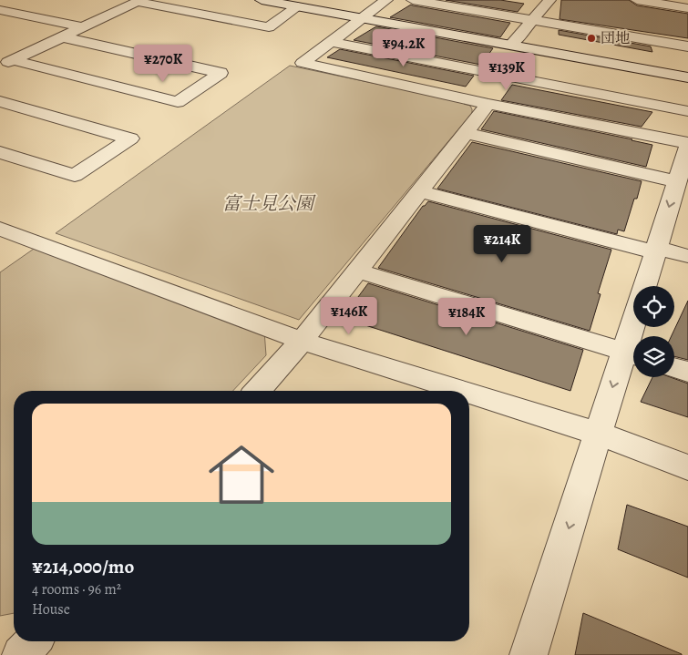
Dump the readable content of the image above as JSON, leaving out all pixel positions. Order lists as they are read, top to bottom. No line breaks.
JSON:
{"parks":["富士見公園"],"places":["団地"],"page":{"price":["¥94.2K","¥270K","¥139K","¥214K","¥146K","¥184K"],"list":[{"name":"¥214,000/mo","note":"4 rooms · 96 m² · House"}]}}
